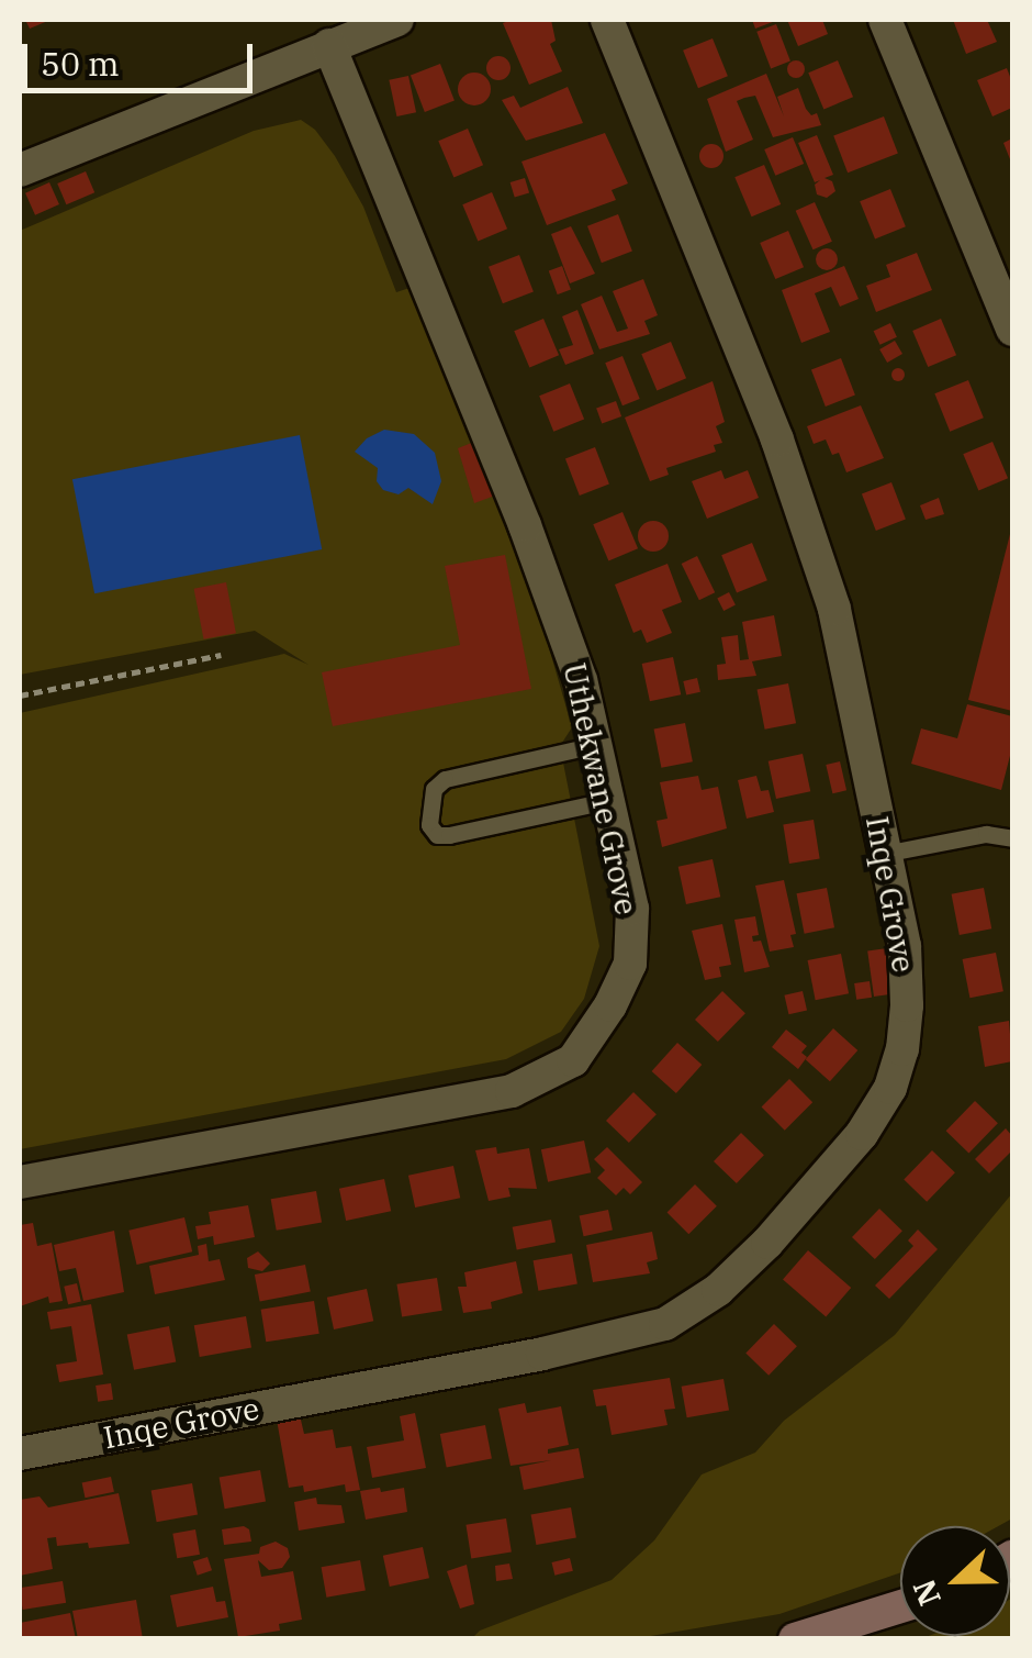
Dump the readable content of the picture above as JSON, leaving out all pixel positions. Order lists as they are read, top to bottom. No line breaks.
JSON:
{"streets":{"street":["Uthekwane Grove","Inqe Grove"]},"scale_bar":"50 m","north":"left"}
